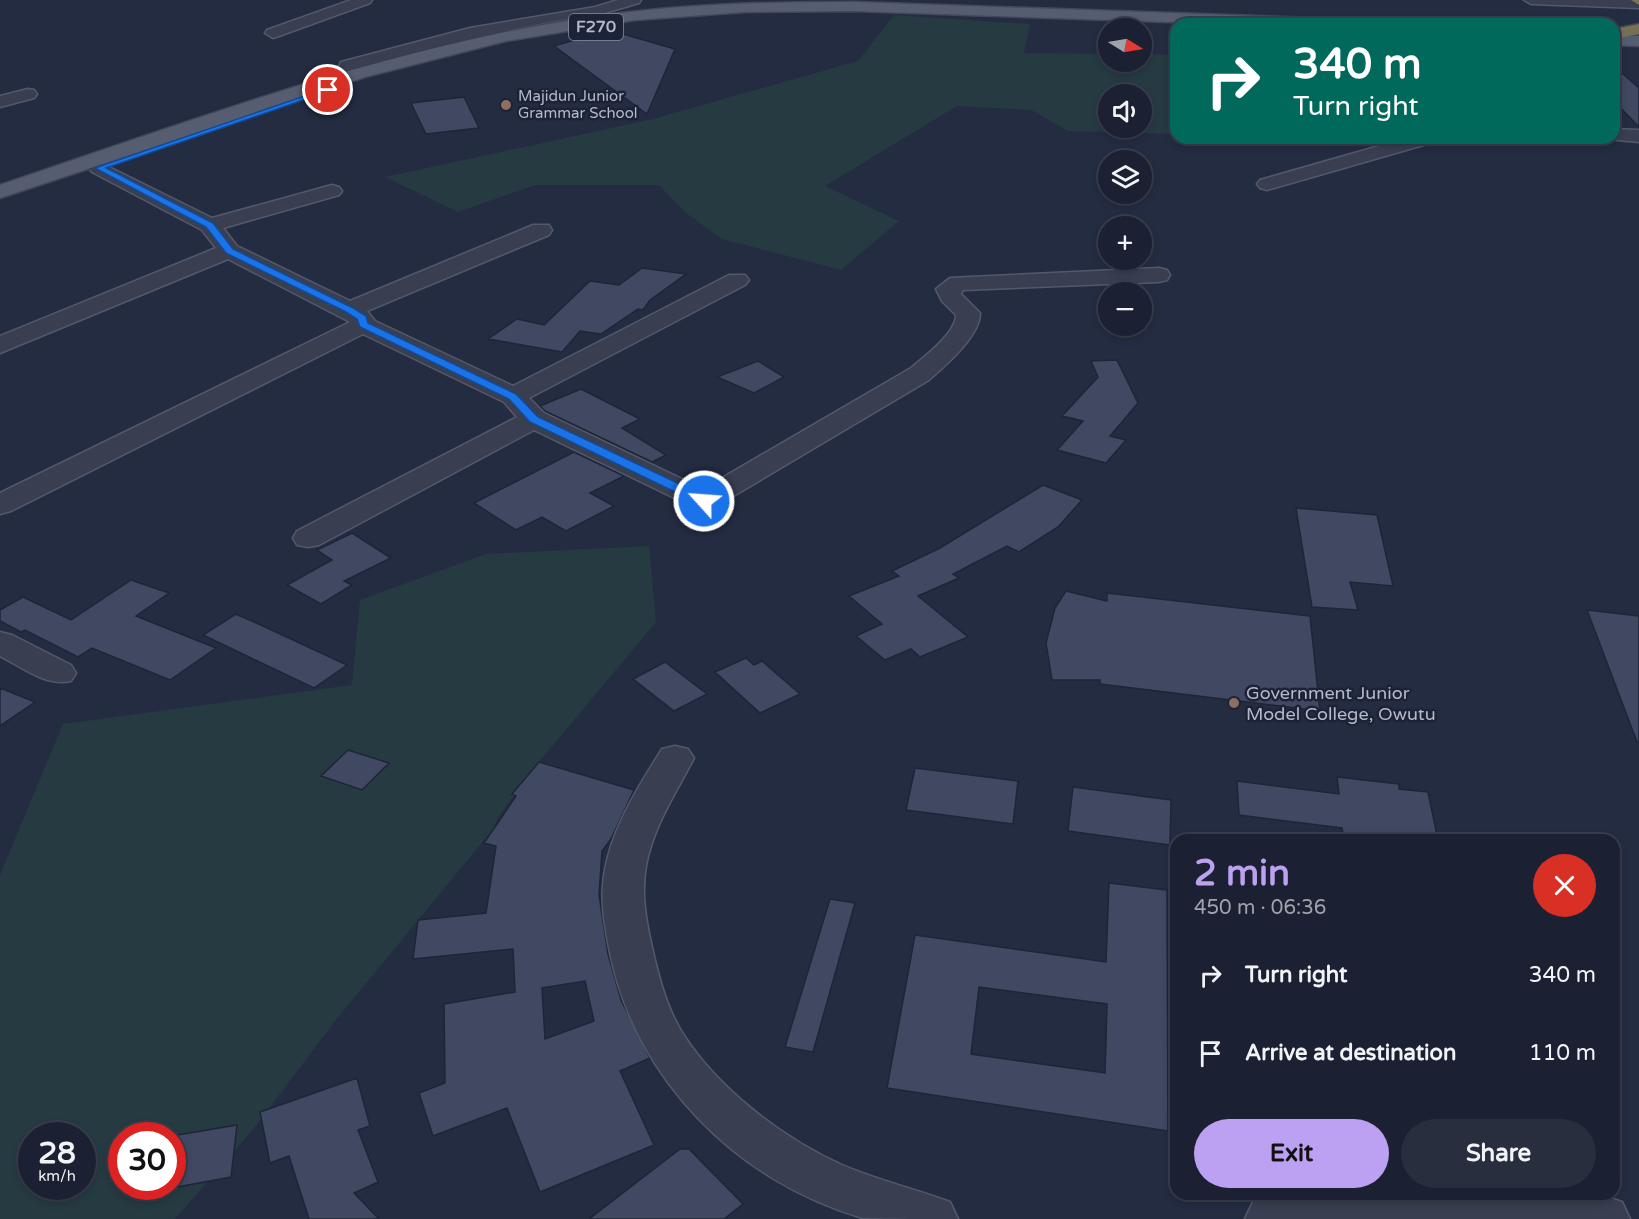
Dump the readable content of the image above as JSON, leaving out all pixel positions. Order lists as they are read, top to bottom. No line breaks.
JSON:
{"streets":{"main road":["F270"]},"places":["Majidun Junior Grammar School","Government Junior Model College, Owutu"],"north":"right","page":{"map_buttons":["+","−"],"turn":["340 m","Turn right"],"heading":["2 min","450 m · 06:36"],"list":[{"name":"Turn right","value":"340 m"},{"name":"Arrive at destination","value":"110 m"}],"buttons":["Exit","Share"],"speed":"28 km/h","limit":"30"}}
